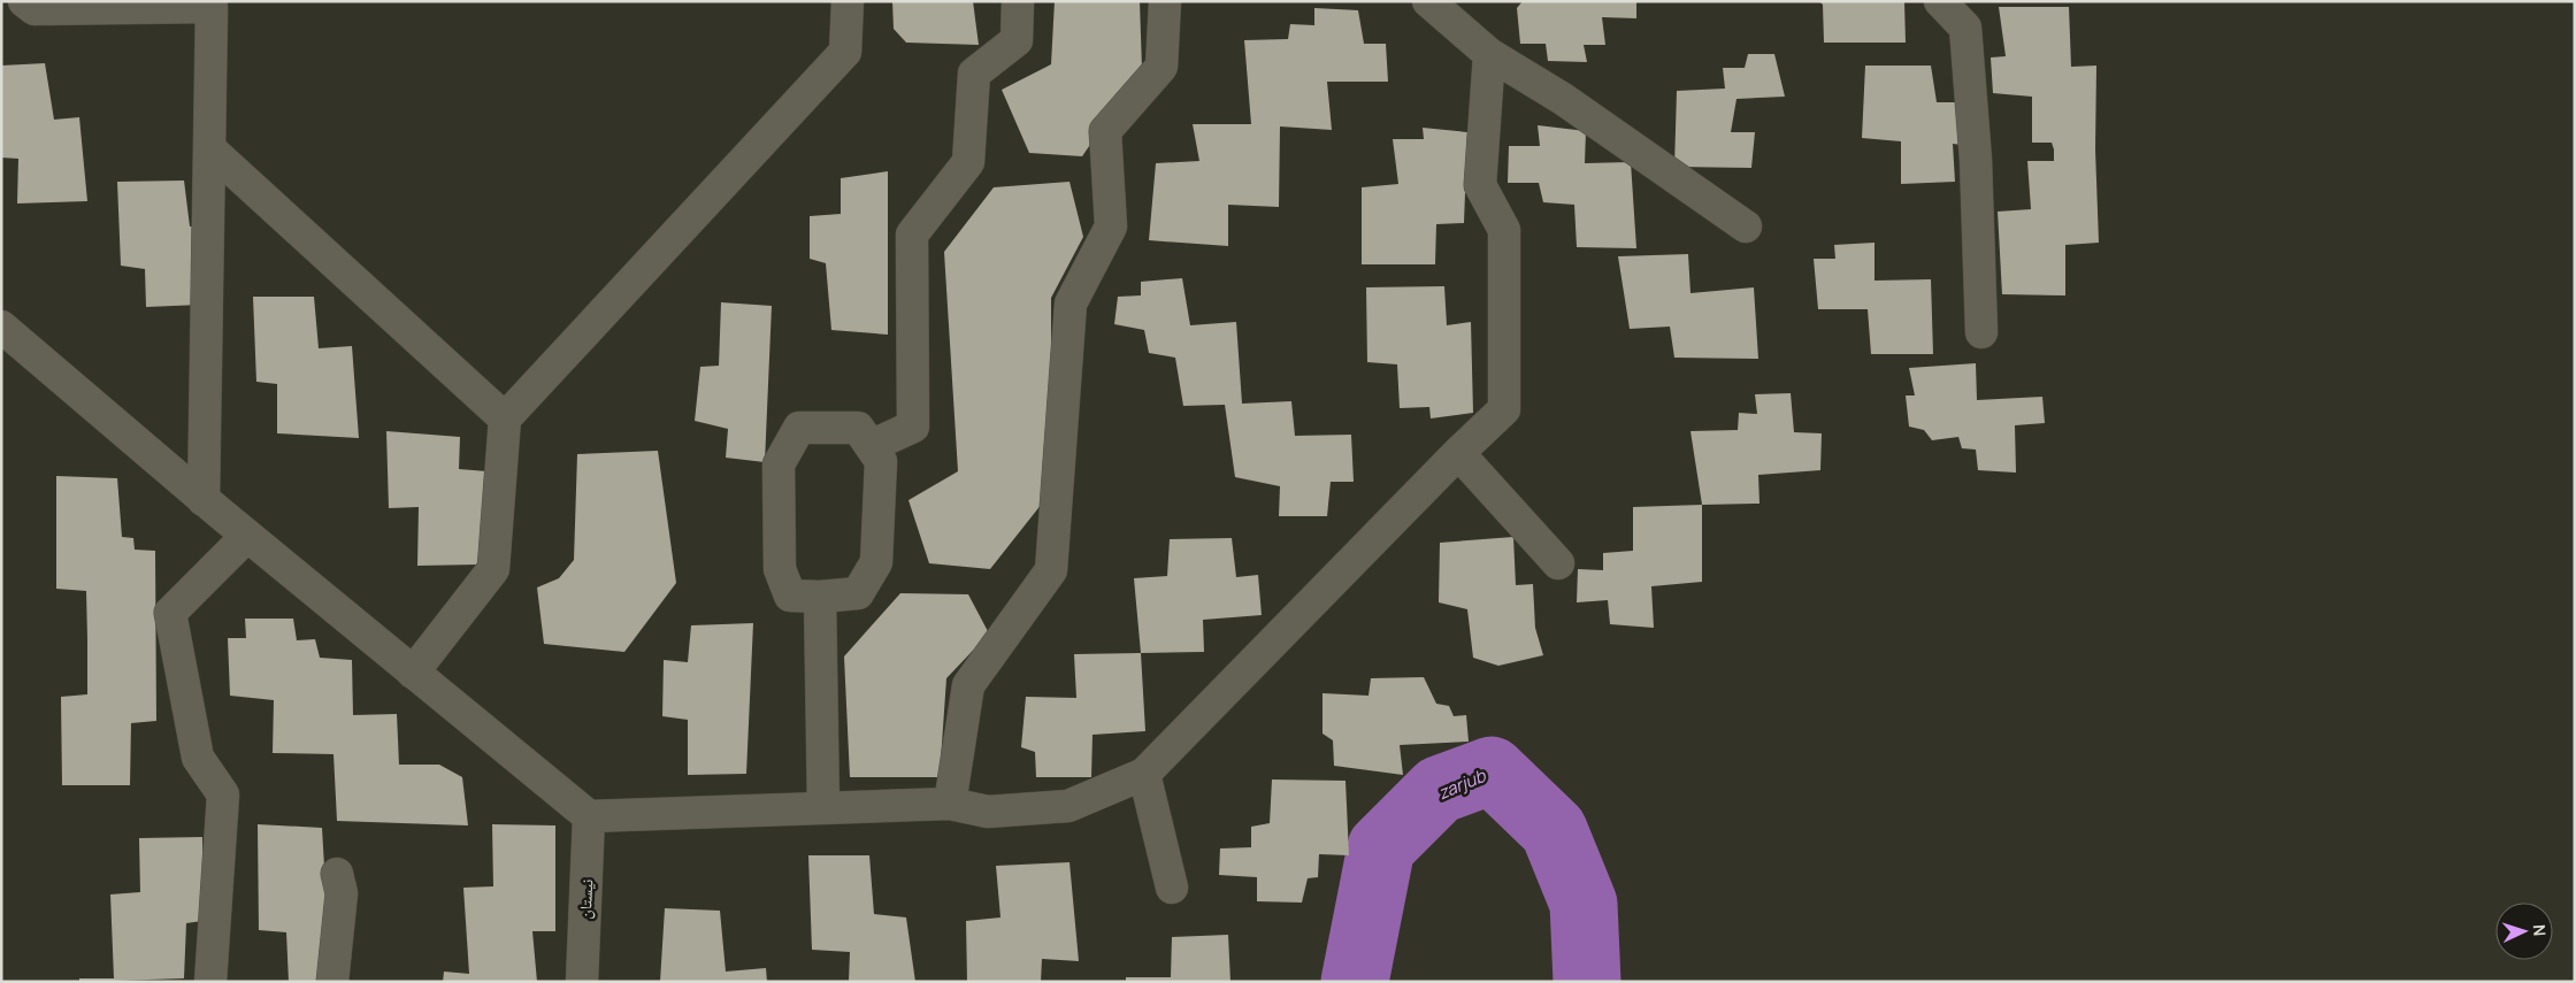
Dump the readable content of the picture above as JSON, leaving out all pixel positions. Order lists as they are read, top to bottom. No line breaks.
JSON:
{"streets":{"street":["نیستان"]},"water":["zarjub"],"north":"right"}
